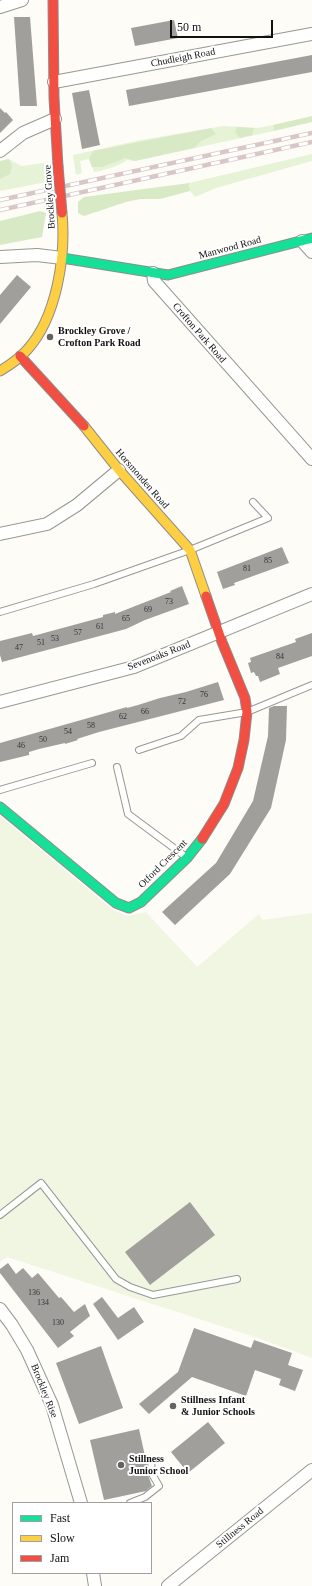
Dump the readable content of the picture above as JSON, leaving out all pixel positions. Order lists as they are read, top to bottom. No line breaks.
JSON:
{"streets":{"street":["Chudleigh Road","Brockley Grove","Manwood Road","Crofton Park Road","Horsmonden Road","Sevenoaks Road","Otford Crescent","Brockley Rise","Stillness Road"]},"crossings":[["Chudleigh Road","Brockley Grove"],["Brockley Grove","Horsmonden Road"],["Manwood Road","Crofton Park Road"],["Horsmonden Road","Sevenoaks Road"],["Horsmonden Road","Otford Crescent"],["Sevenoaks Road","Otford Crescent"]],"places":["Brockley Grove / Crofton Park Road","Stillness Infant & Junior Schools","Stillness Junior School"],"house_numbers":["85","81","73","69","65","61","57","53","51","47","84","76","72","66","62","58","54","50","46","136","134","130"],"legend":["Fast","Slow","Jam"],"scale_bar":"50 m"}
